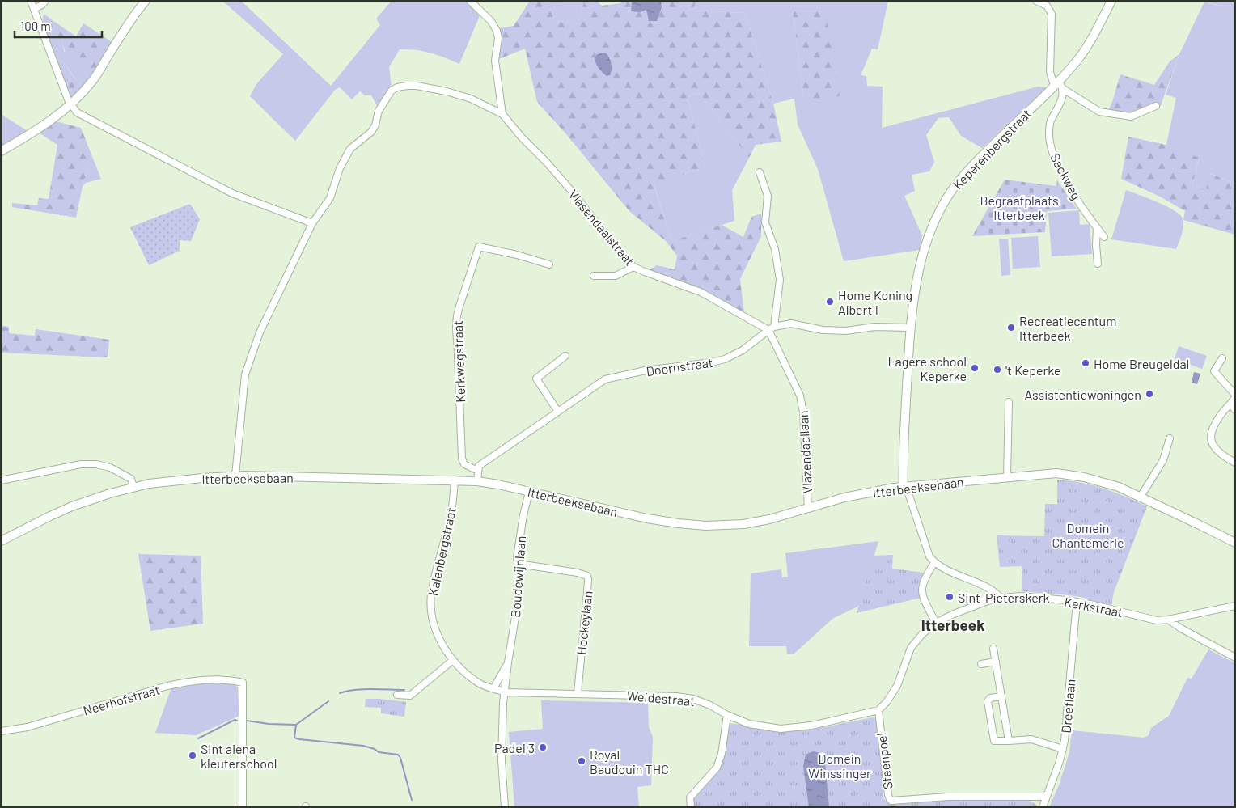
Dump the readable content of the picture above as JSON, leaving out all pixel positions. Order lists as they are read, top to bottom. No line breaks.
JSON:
{"streets":{"main road":["Keperenbergstraat","Itterbeeksebaan"],"street":["Sackweg","Vlasendaalstraat","Kerkwegstraat","Doornstraat","Vlazendaallaan","Kalenbergstraat","Boudewijnlaan","Kerkstraat","Hockeylaan","Weidestraat","Neerhofstraat","Dreeflaan","Steenpoel"]},"crossings":[["Keperenbergstraat","Sackweg"],["Keperenbergstraat","Itterbeeksebaan"],["Vlasendaalstraat","Doornstraat"],["Vlasendaalstraat","Vlazendaallaan"],["Kerkwegstraat","Doornstraat"],["Doornstraat","Vlazendaallaan"],["Vlazendaallaan","Itterbeeksebaan"],["Itterbeeksebaan","Kalenbergstraat"],["Itterbeeksebaan","Boudewijnlaan"],["Kalenbergstraat","Boudewijnlaan"],["Kalenbergstraat","Weidestraat"],["Boudewijnlaan","Hockeylaan"],["Boudewijnlaan","Weidestraat"],["Kerkstraat","Weidestraat"],["Kerkstraat","Dreeflaan"],["Kerkstraat","Steenpoel"],["Hockeylaan","Weidestraat"],["Weidestraat","Steenpoel"],["Dreeflaan","Steenpoel"]],"districts":["Itterbeek"],"parks":["Begraafplaats Itterbeek","Domein Chantemerle","Domein Winssinger"],"places":["Home Koning Albert I","Recreatiecentum Itterbeek","Home Breugeldal","Lagere school Keperke","'t Keperke","Assistentiewoningen","Sint-Pieterskerk","Padel 3","Sint alena kleuterschool","Royal Baudouin THC"],"scale_bar":"100 m"}
